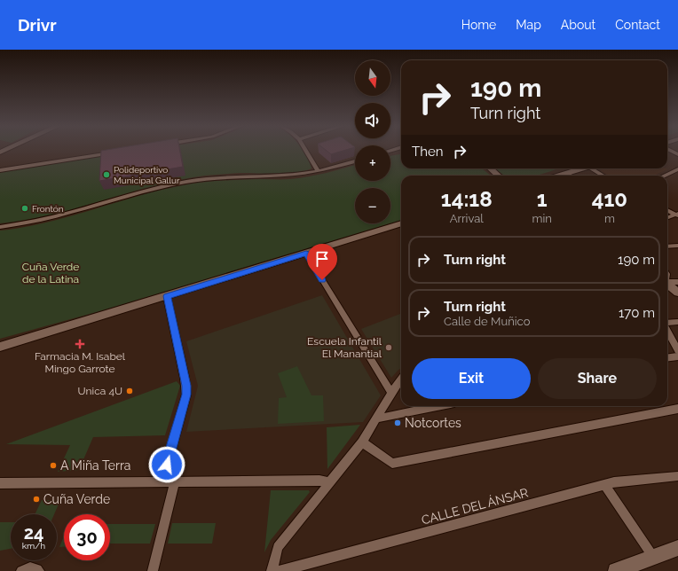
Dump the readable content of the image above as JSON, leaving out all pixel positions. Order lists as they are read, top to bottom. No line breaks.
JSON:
{"streets":{"street":["CALLE DEL ÁNSAR"]},"parks":["Cuña Verde de la Latina"],"places":{"other":["Polideportivo Municipal Gallur","Frontón","Escuela Infantil El Manantial","Unica 4U","Notcortes","A Miña Terra","Cuña Verde"],"health":["Farmacia M. Isabel Mingo Garrote"]},"north":"bottom","page":{"header":"Drivr","nav":["Home","Map","About","Contact"],"map_buttons":["+","−"],"turn":["190 m","Turn right"],"then":"Then","eta":["14:18","Arrival","1","min","410","m"],"list":[{"name":"Turn right","value":"190 m"},{"name":"Turn right","note":"Calle de Muñico","value":"170 m"}],"buttons":["Exit","Share"],"speed":"24 km/h","limit":"30"}}
